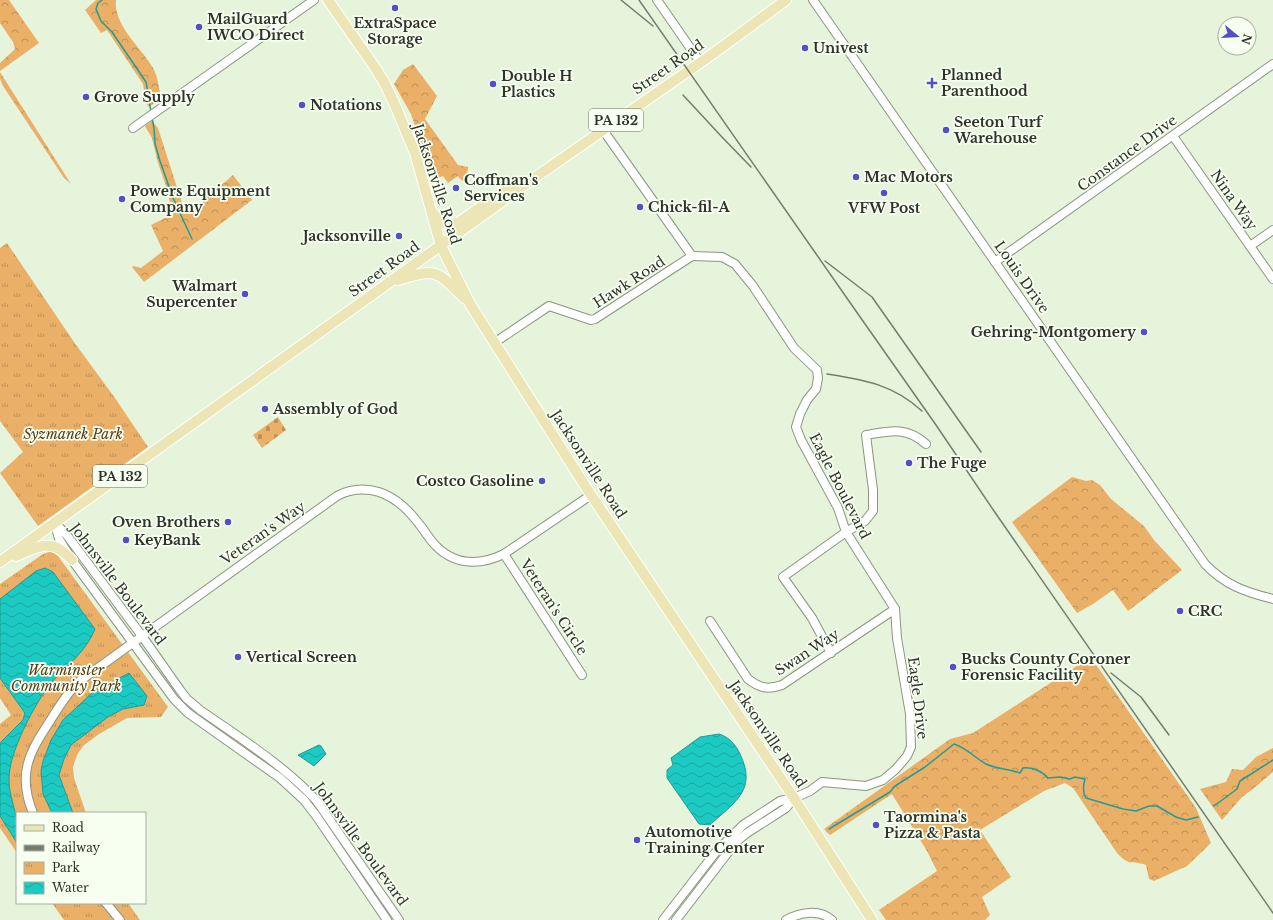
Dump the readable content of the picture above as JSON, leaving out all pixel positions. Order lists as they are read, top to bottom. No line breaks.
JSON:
{"streets":{"main road":["Street Road","PA 132","Jacksonville Road"],"street":["Constance Drive","Nina Way","Louis Drive","Hawk Road","Eagle Boulevard","Veteran's Way","Johnsville Boulevard","Veteran's Circle","Swan Way","Eagle Drive"]},"crossings":[["Street Road","Jacksonville Road"],["Street Road","Johnsville Boulevard"],["Constance Drive","Nina Way"],["Constance Drive","Louis Drive"],["Jacksonville Road","Hawk Road"],["Jacksonville Road","Veteran's Way"],["Jacksonville Road","Eagle Drive"],["Hawk Road","Eagle Boulevard"],["Eagle Boulevard","Swan Way"],["Eagle Boulevard","Eagle Drive"],["Veteran's Way","Johnsville Boulevard"],["Veteran's Way","Veteran's Circle"],["Swan Way","Eagle Drive"]],"parks":["Syzmanek Park","Warminster Community Park"],"places":{"other":["ExtraSpace Storage","MailGuard IWCO Direct","Univest","Double H Plastics","Grove Supply","Notations","Seeton Turf Warehouse","Mac Motors","Coffman's Services","VFW Post","Powers Equipment Company","Chick-fil-A","Jacksonville","Walmart Supercenter","Gehring-Montgomery","Assembly of God","The Fuge","Costco Gasoline","Oven Brothers","KeyBank","CRC","Vertical Screen","Bucks County Coroner Forensic Facility","Taormina's Pizza & Pasta","Automotive Training Center"],"health":["Planned Parenthood"]},"legend":["Road","Railway","Park","Water"],"north":"right"}
